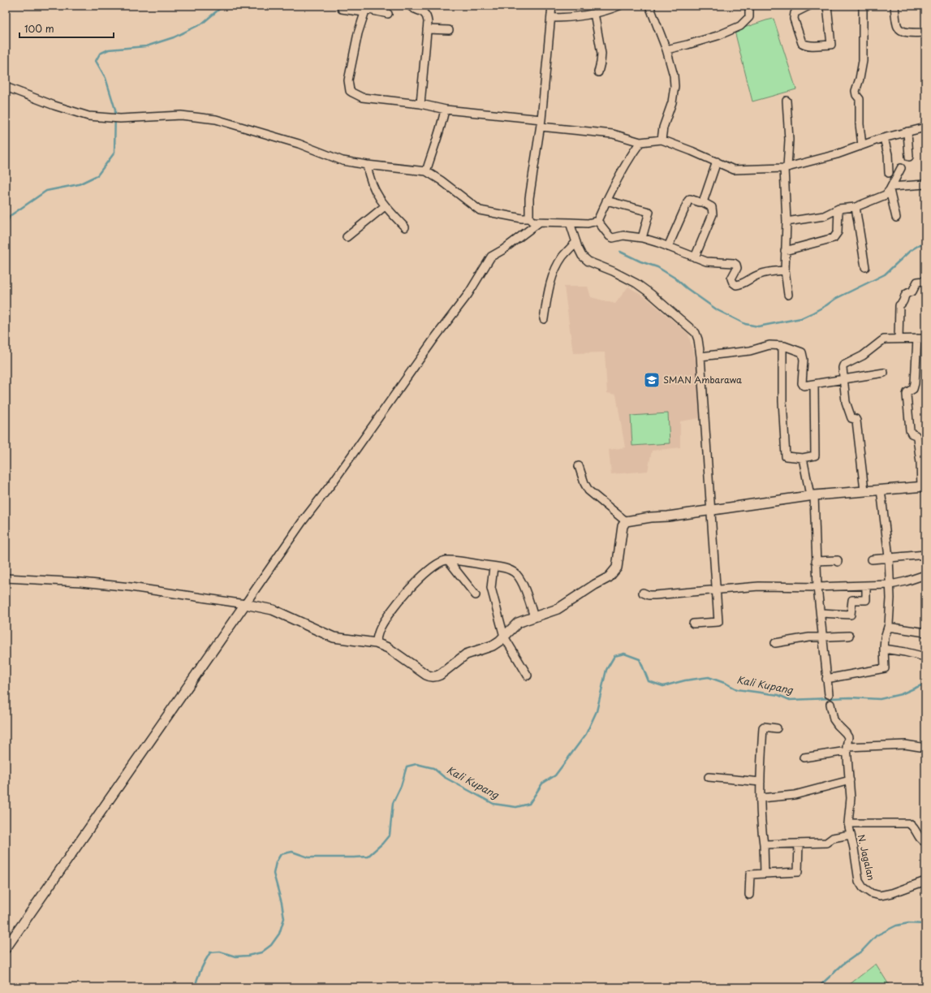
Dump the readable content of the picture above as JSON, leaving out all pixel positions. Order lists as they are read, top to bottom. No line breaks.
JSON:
{"streets":{"street":["N. Jagalan"]},"water":["Kali Kupang"],"places":{"school or university":["SMAN Ambarawa"]},"scale_bar":"100 m"}
